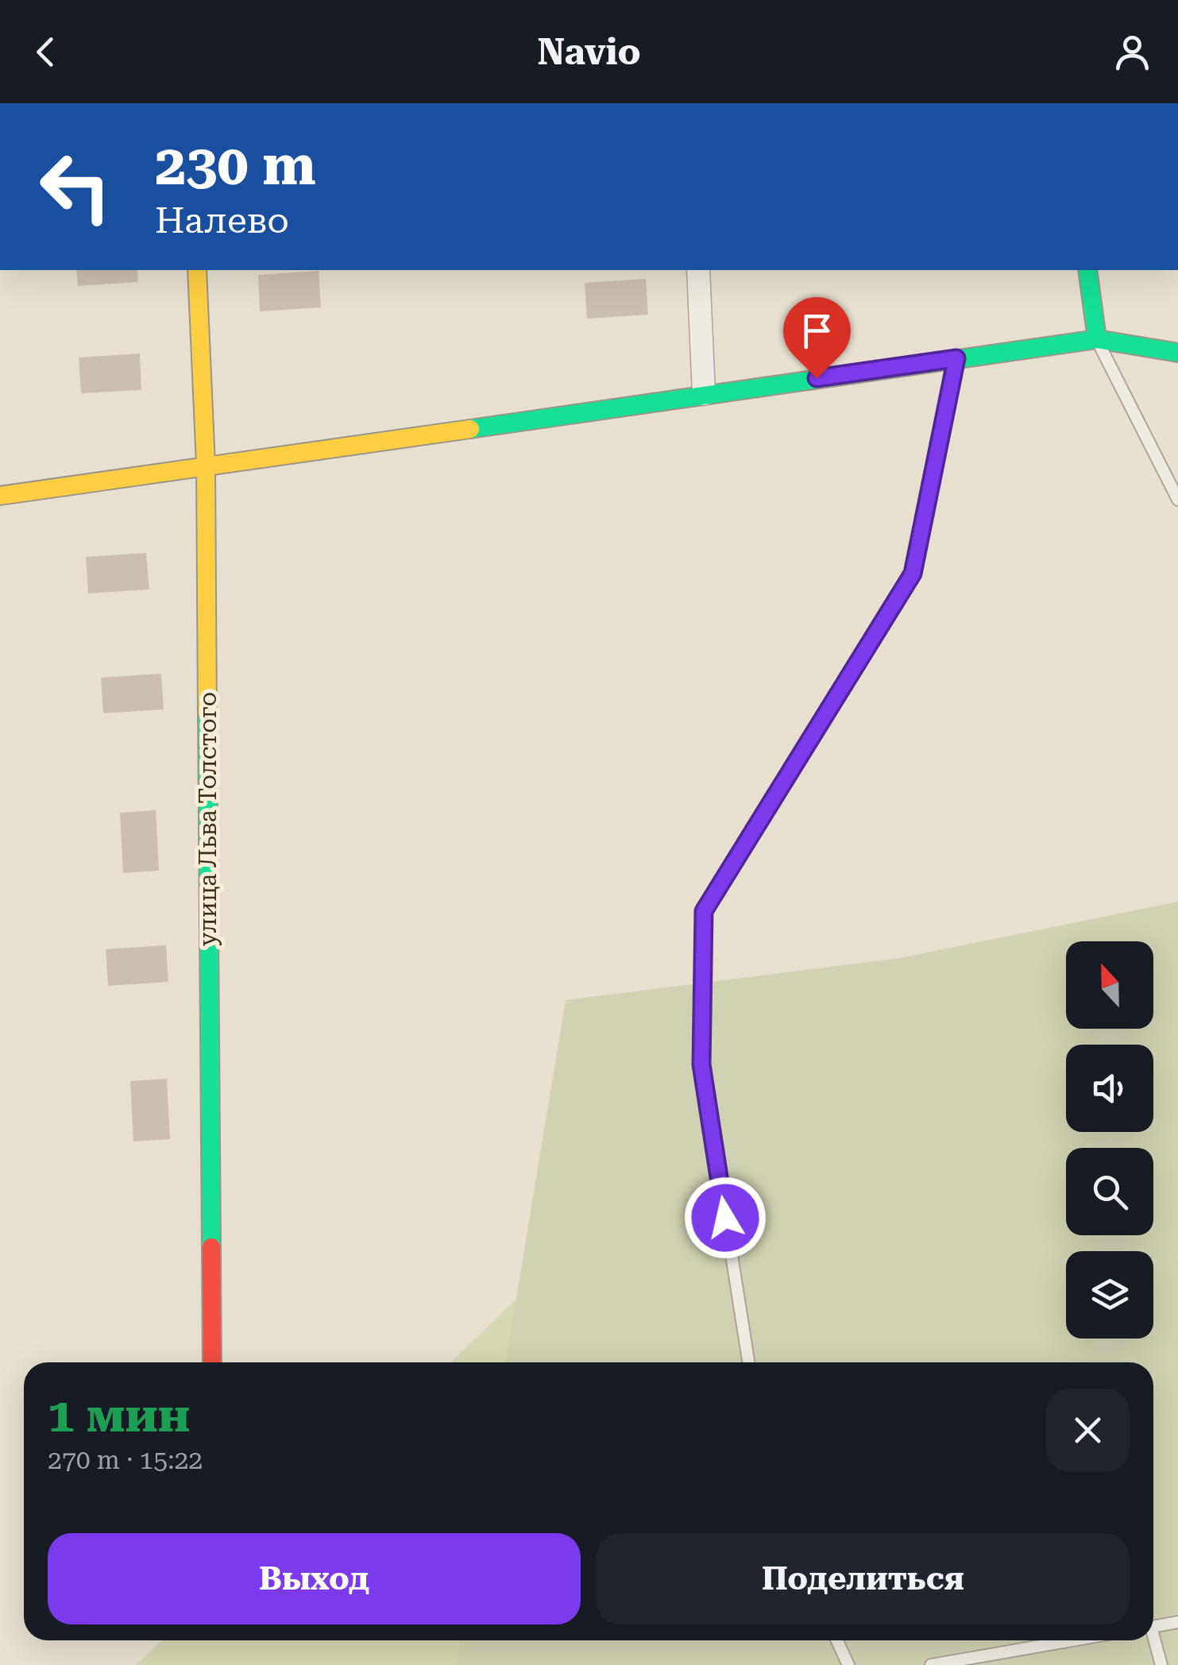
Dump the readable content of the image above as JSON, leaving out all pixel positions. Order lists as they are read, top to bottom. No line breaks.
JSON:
{"streets":{"main road":["улица Льва Толстого"]},"north":"top","page":{"header":"Navio","turn":["230 m","Налево"],"heading":["1 мин","270 m · 15:22"],"buttons":["Выход","Поделиться"]}}
